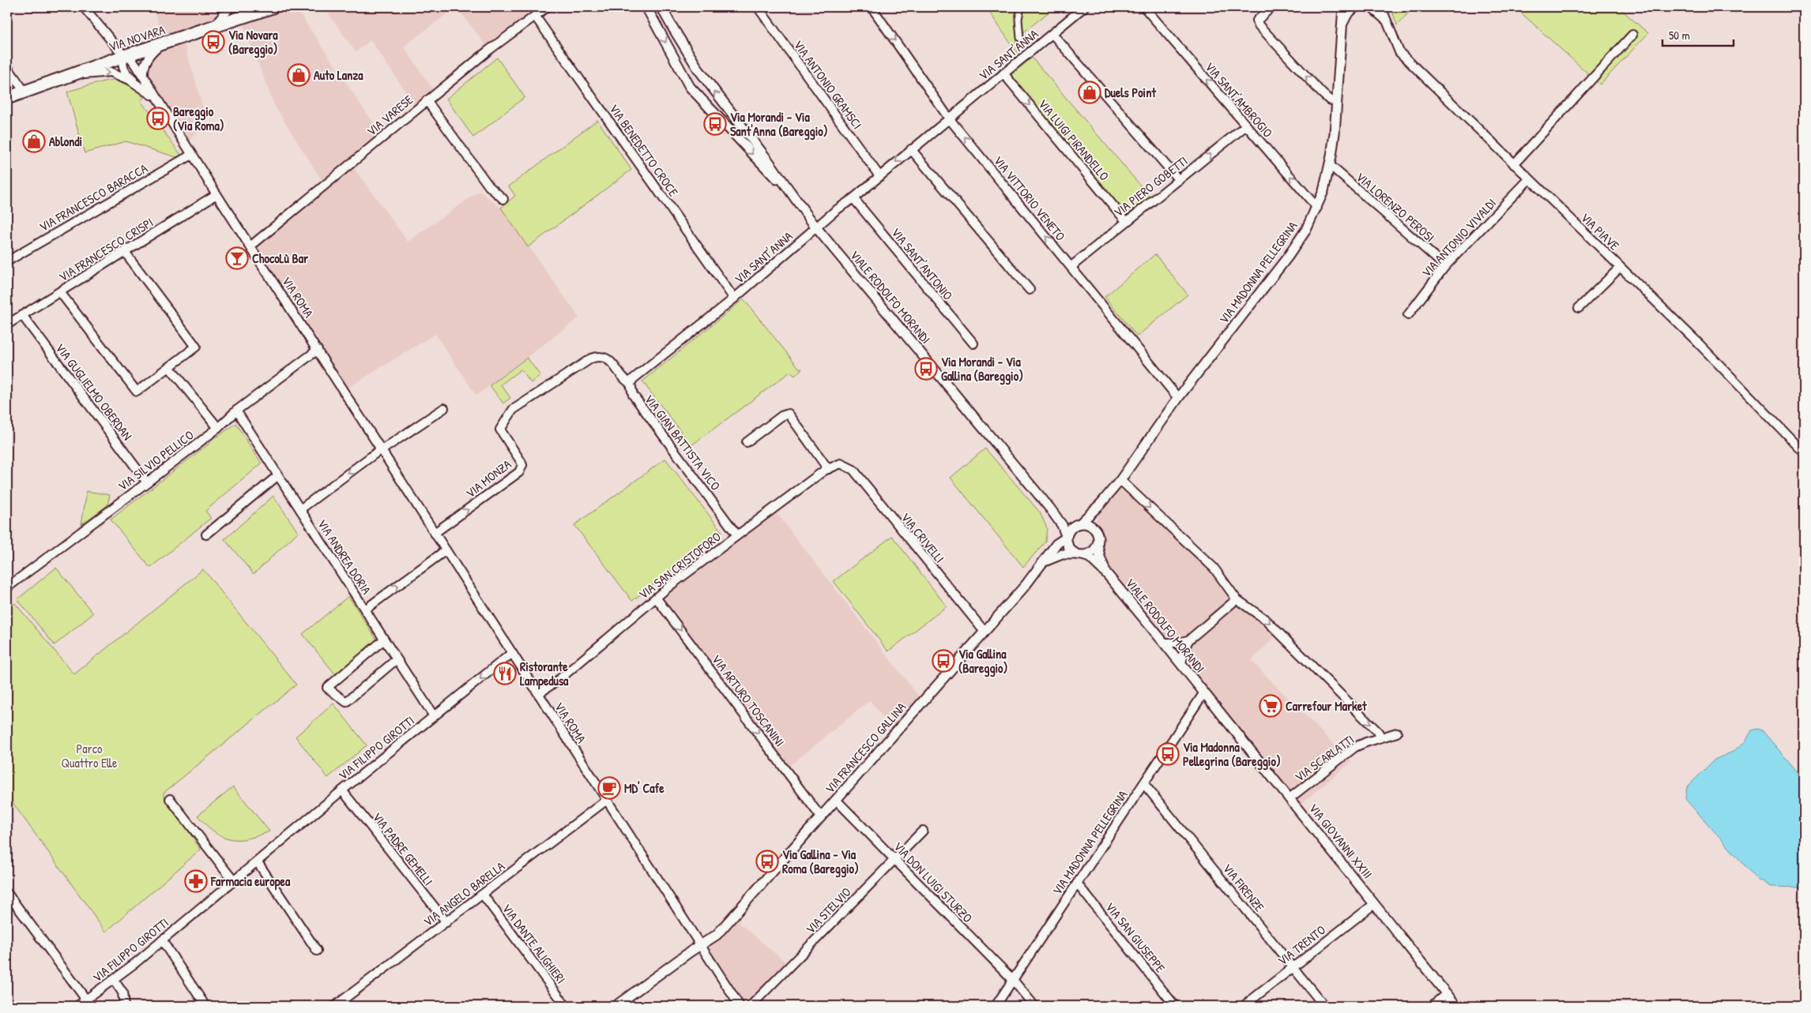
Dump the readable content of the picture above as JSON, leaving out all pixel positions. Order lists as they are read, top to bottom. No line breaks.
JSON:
{"streets":{"main road":["VIA NOVARA"],"street":["VIA SANT'ANNA","VIA ANTONIO GRAMSCI","VIA SANT'AMBROGIO","VIA VARESE","VIA LUIGI PIRANDELLO","VIA BENEDETTO CROCE","VIA PIERO GOBETTI","VIA FRANCESCO BARACCA","VIA VITTORIO VENETO","VIA LORENZO PEROSI","VIA PIAVE","VIA ANTONIO VIVALDI","VIA FRANCESCO CRISPI","VIA SANT'ANTONIO","VIA MADONNA PELLEGRINA","VIA ROMA","VIALE RODOLFO MORANDI","VIA GUGLIELMO OBERDAN","VIA GIAN BATTISTA VICO","VIA SILVIO PELLICO","VIA MONZA","VIA CRIVELLI","VIA ANDREA DORIA","VIA SAN CRISTOFORO","VIA ARTURO TOSCANINI","VIA FILIPPO GIROTTI","VIA FRANCESCO GALLINA","VIA SCARLATTI","VIA GIOVANNI XXIII","VIA PADRE GEMELLI","VIA DON LUIGI STURZO","VIA FIRENZE","VIA ANGELO BARELLA","VIA STELVIO","VIA SAN GIUSEPPE","VIA DANTE ALIGHIERI","VIA TRENTO"]},"crossings":[["VIA NOVARA","VIA ROMA"],["VIA SANT'ANNA","VIA ANTONIO GRAMSCI"],["VIA SANT'ANNA","VIA LUIGI PIRANDELLO"],["VIA SANT'ANNA","VIA BENEDETTO CROCE"],["VIA SANT'ANNA","VIA VITTORIO VENETO"],["VIA SANT'ANNA","VIA SANT'ANTONIO"],["VIA SANT'ANNA","VIALE RODOLFO MORANDI"],["VIA SANT'ANNA","VIA GIAN BATTISTA VICO"],["VIA SANT'AMBROGIO","VIA PIERO GOBETTI"],["VIA SANT'AMBROGIO","VIA MADONNA PELLEGRINA"],["VIA VARESE","VIA BENEDETTO CROCE"],["VIA VARESE","VIA ROMA"],["VIA LUIGI PIRANDELLO","VIA PIERO GOBETTI"],["VIA PIERO GOBETTI","VIA VITTORIO VENETO"],["VIA FRANCESCO BARACCA","VIA ROMA"],["VIA VITTORIO VENETO","VIA MADONNA PELLEGRINA"],["VIA LORENZO PEROSI","VIA ANTONIO VIVALDI"],["VIA LORENZO PEROSI","VIA MADONNA PELLEGRINA"],["VIA PIAVE","VIA ANTONIO VIVALDI"],["VIA FRANCESCO CRISPI","VIA ROMA"],["VIA FRANCESCO CRISPI","VIA GUGLIELMO OBERDAN"],["VIA MADONNA PELLEGRINA","VIALE RODOLFO MORANDI"],["VIA MADONNA PELLEGRINA","VIA FRANCESCO GALLINA"],["VIA MADONNA PELLEGRINA","VIA GIOVANNI XXIII"],["VIA MADONNA PELLEGRINA","VIA DON LUIGI STURZO"],["VIA MADONNA PELLEGRINA","VIA FIRENZE"],["VIA MADONNA PELLEGRINA","VIA SAN GIUSEPPE"],["VIA ROMA","VIA SILVIO PELLICO"],["VIA ROMA","VIA MONZA"],["VIA ROMA","VIA SAN CRISTOFORO"],["VIA ROMA","VIA FILIPPO GIROTTI"],["VIA ROMA","VIA FRANCESCO GALLINA"],["VIA ROMA","VIA ANGELO BARELLA"],["VIALE RODOLFO MORANDI","VIA FRANCESCO GALLINA"],["VIALE RODOLFO MORANDI","VIA GIOVANNI XXIII"],["VIA GUGLIELMO OBERDAN","VIA SILVIO PELLICO"],["VIA GIAN BATTISTA VICO","VIA MONZA"],["VIA GIAN BATTISTA VICO","VIA SAN CRISTOFORO"],["VIA SILVIO PELLICO","VIA ANDREA DORIA"],["VIA CRIVELLI","VIA SAN CRISTOFORO"],["VIA CRIVELLI","VIA FRANCESCO GALLINA"],["VIA ANDREA DORIA","VIA FILIPPO GIROTTI"],["VIA SAN CRISTOFORO","VIA ARTURO TOSCANINI"],["VIA ARTURO TOSCANINI","VIA FRANCESCO GALLINA"],["VIA FILIPPO GIROTTI","VIA PADRE GEMELLI"],["VIA FRANCESCO GALLINA","VIA DON LUIGI STURZO"],["VIA SCARLATTI","VIA GIOVANNI XXIII"],["VIA GIOVANNI XXIII","VIA TRENTO"],["VIA PADRE GEMELLI","VIA ANGELO BARELLA"],["VIA DON LUIGI STURZO","VIA STELVIO"],["VIA FIRENZE","VIA TRENTO"],["VIA ANGELO BARELLA","VIA DANTE ALIGHIERI"]],"one_way":["VIA SANT'AMBROGIO","VIA PIERO GOBETTI","VIA MONZA","VIA ARTURO TOSCANINI"],"parks":["Parco Quattro Elle"],"places":{"bus stop":["Via Novara (Bareggio)","Bareggio (Via Roma)","Via Morandi - Via Sant'Anna (Bareggio)","Via Morandi - Via Gallina (Bareggio)","Via Gallina (Bareggio)","Via Madonna Pellegrina (Bareggio)","Via Gallina - Via Roma (Bareggio)"],"shop":["Auto Lanza","Duels Point","Ablondi"],"bar":["ChocoLù Bar"],"restaurant":["Ristorante Lampedusa"],"supermarket":["Carrefour Market"],"cafe":["MD' Cafe"],"pharmacy":["Farmacia europea"]},"scale_bar":"50 m"}
